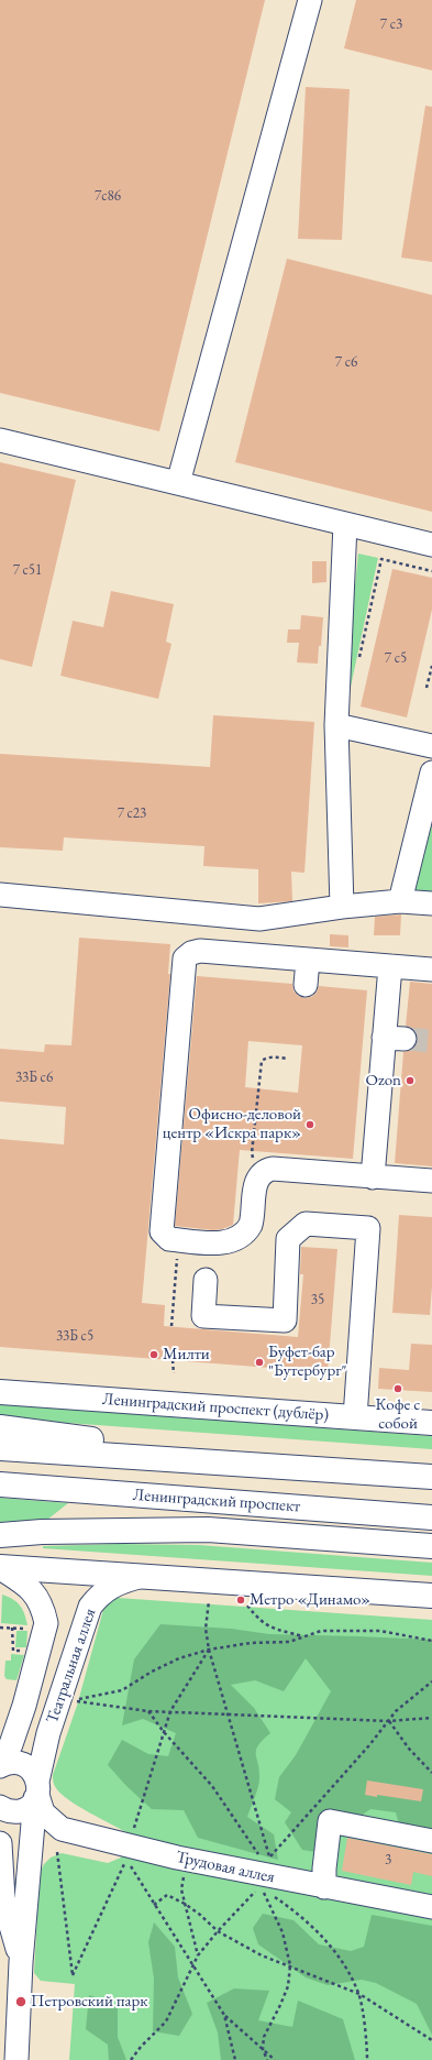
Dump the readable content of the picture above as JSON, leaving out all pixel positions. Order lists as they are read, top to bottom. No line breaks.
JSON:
{"streets":{"main road":["Ленинградский проспект (дублёр)","Ленинградский проспект"],"street":["Театральная аллея","Трудовая аллея"]},"crossings":[["Театральная аллея","Трудовая аллея"]],"places":["Ozon","Офисно-деловой центр «Искра парк»","Милти","Буфет-бар \"Бутербург\"","Кофе с собой","Метро «Динамо»","Петровский парк"],"house_numbers":["7 с3","7с86","7 с6","7 с51","7 с5","7 с23","33Б с6","35","33Б с5","3"]}
